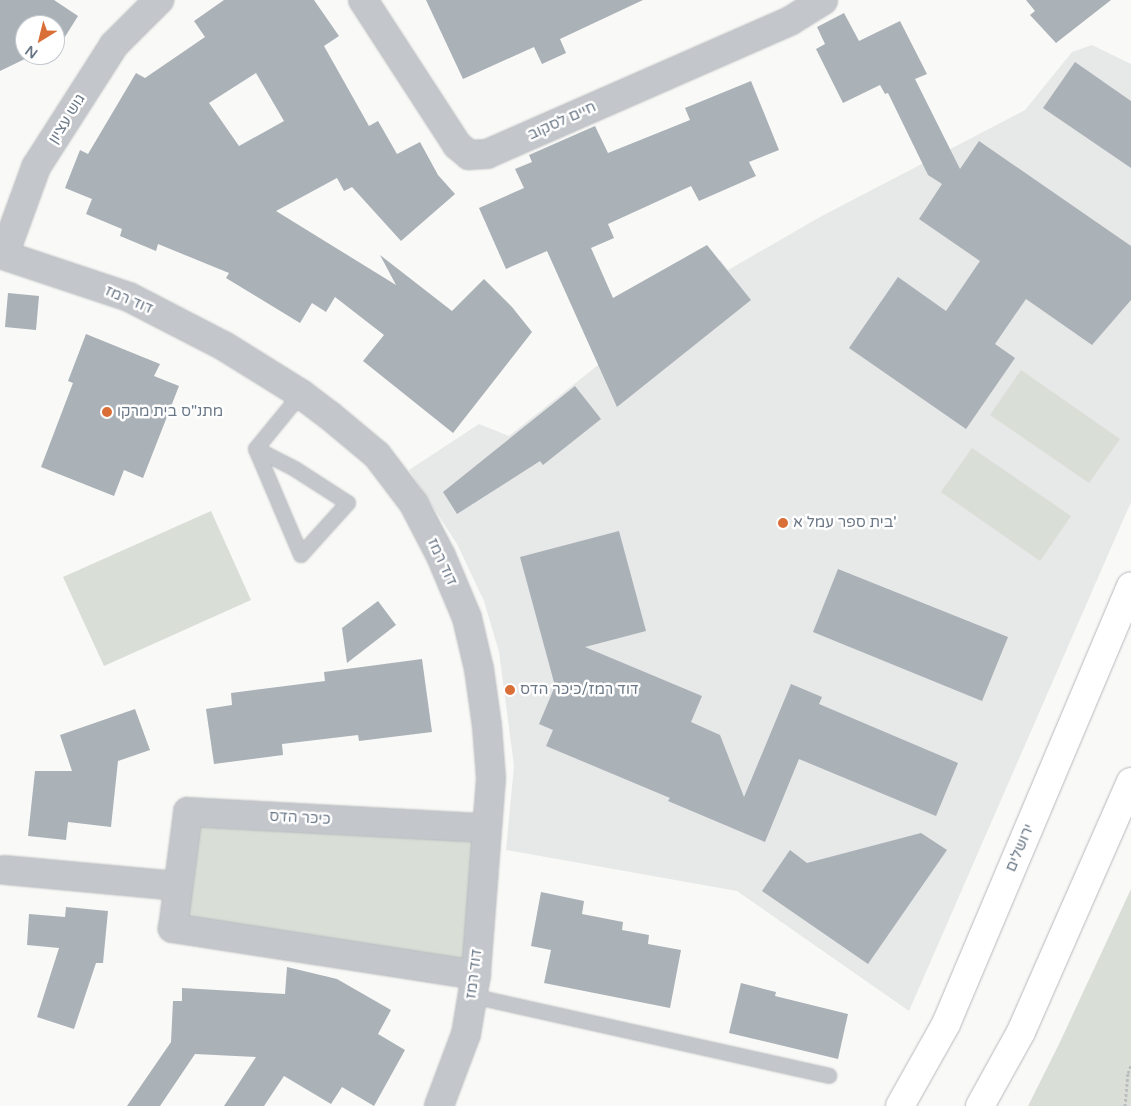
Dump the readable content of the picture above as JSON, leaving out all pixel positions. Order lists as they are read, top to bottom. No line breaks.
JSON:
{"streets":{"highway":["ירושלים"],"street":["גוש עציון","חיים לסקוב","דוד רמז","כיכר הדס"]},"crossings":[["גוש עציון","דוד רמז"],["דוד רמז","כיכר הדס"]],"places":["מתנ\"ס בית מרקו","בית ספר עמל א'","דוד רמז/כיכר הדס"],"north":"bottom left"}
